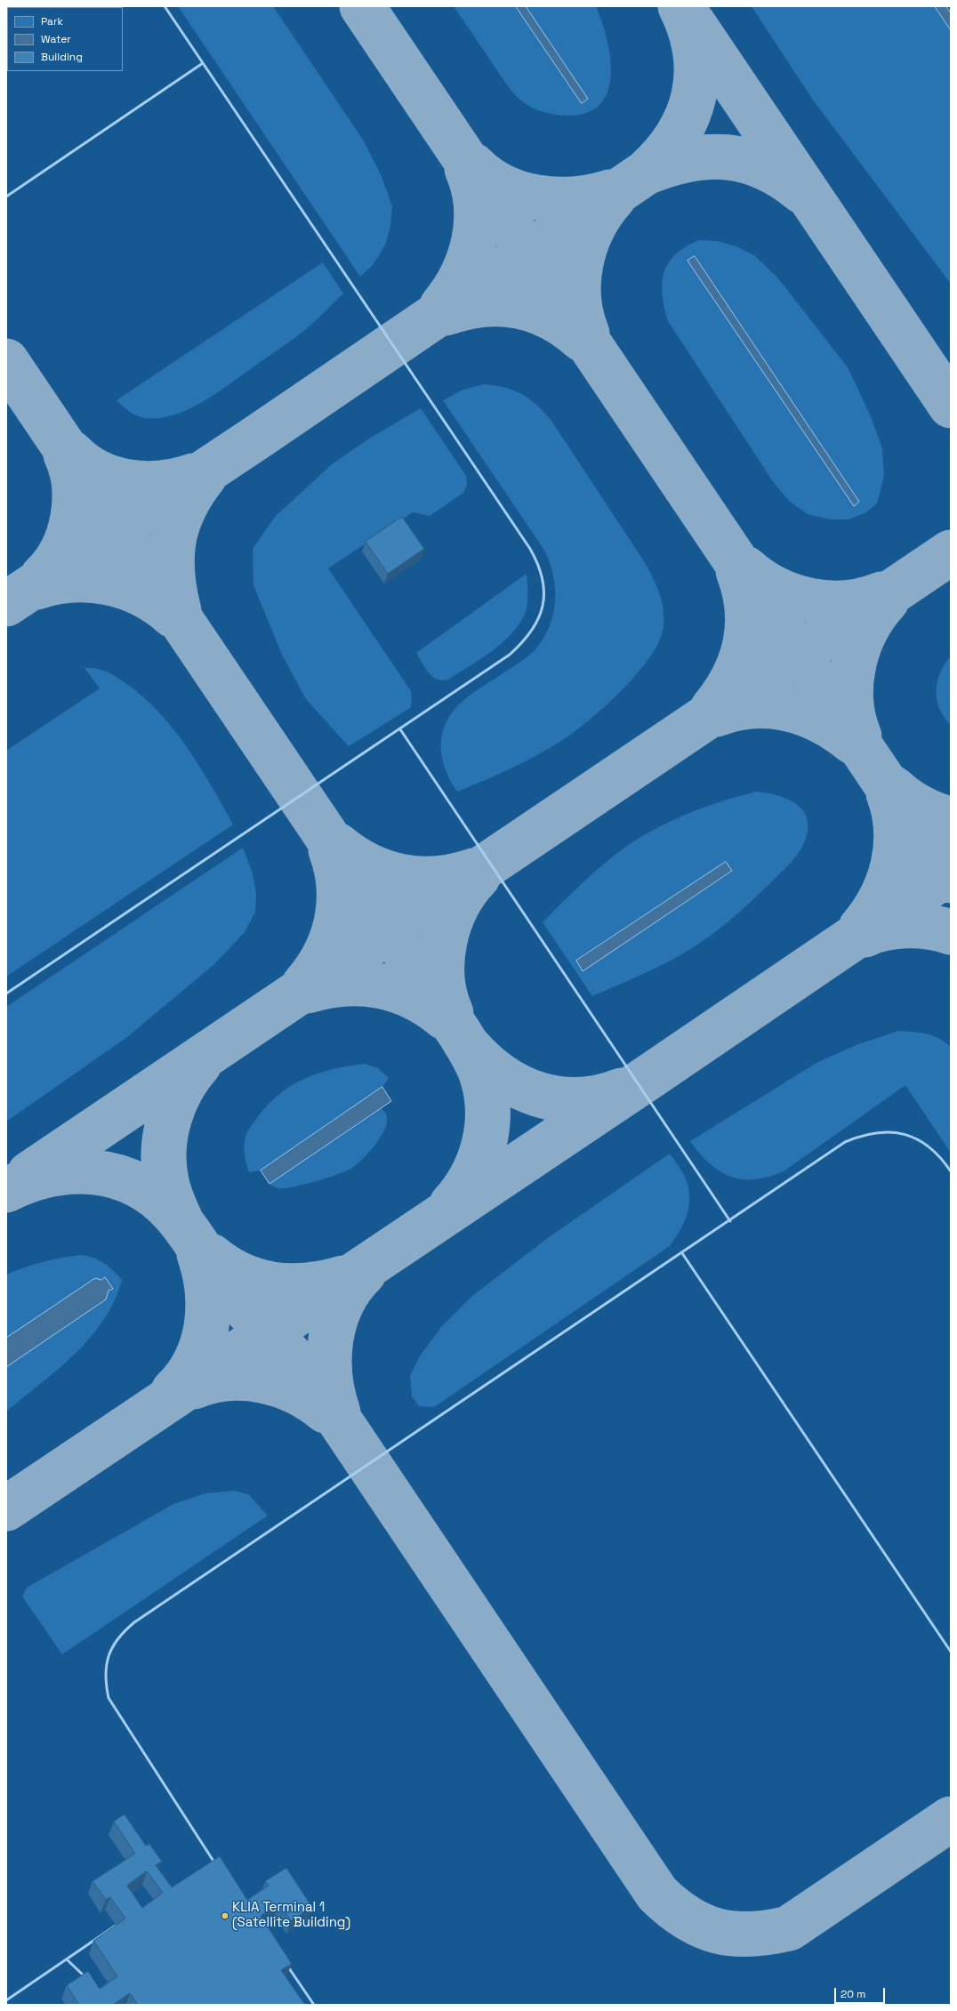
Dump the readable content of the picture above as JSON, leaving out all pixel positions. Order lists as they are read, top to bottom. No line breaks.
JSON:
{"places":["KLIA Terminal 1 (Satellite Building)"],"legend":["Park","Water","Building"],"scale_bar":"20 m"}
